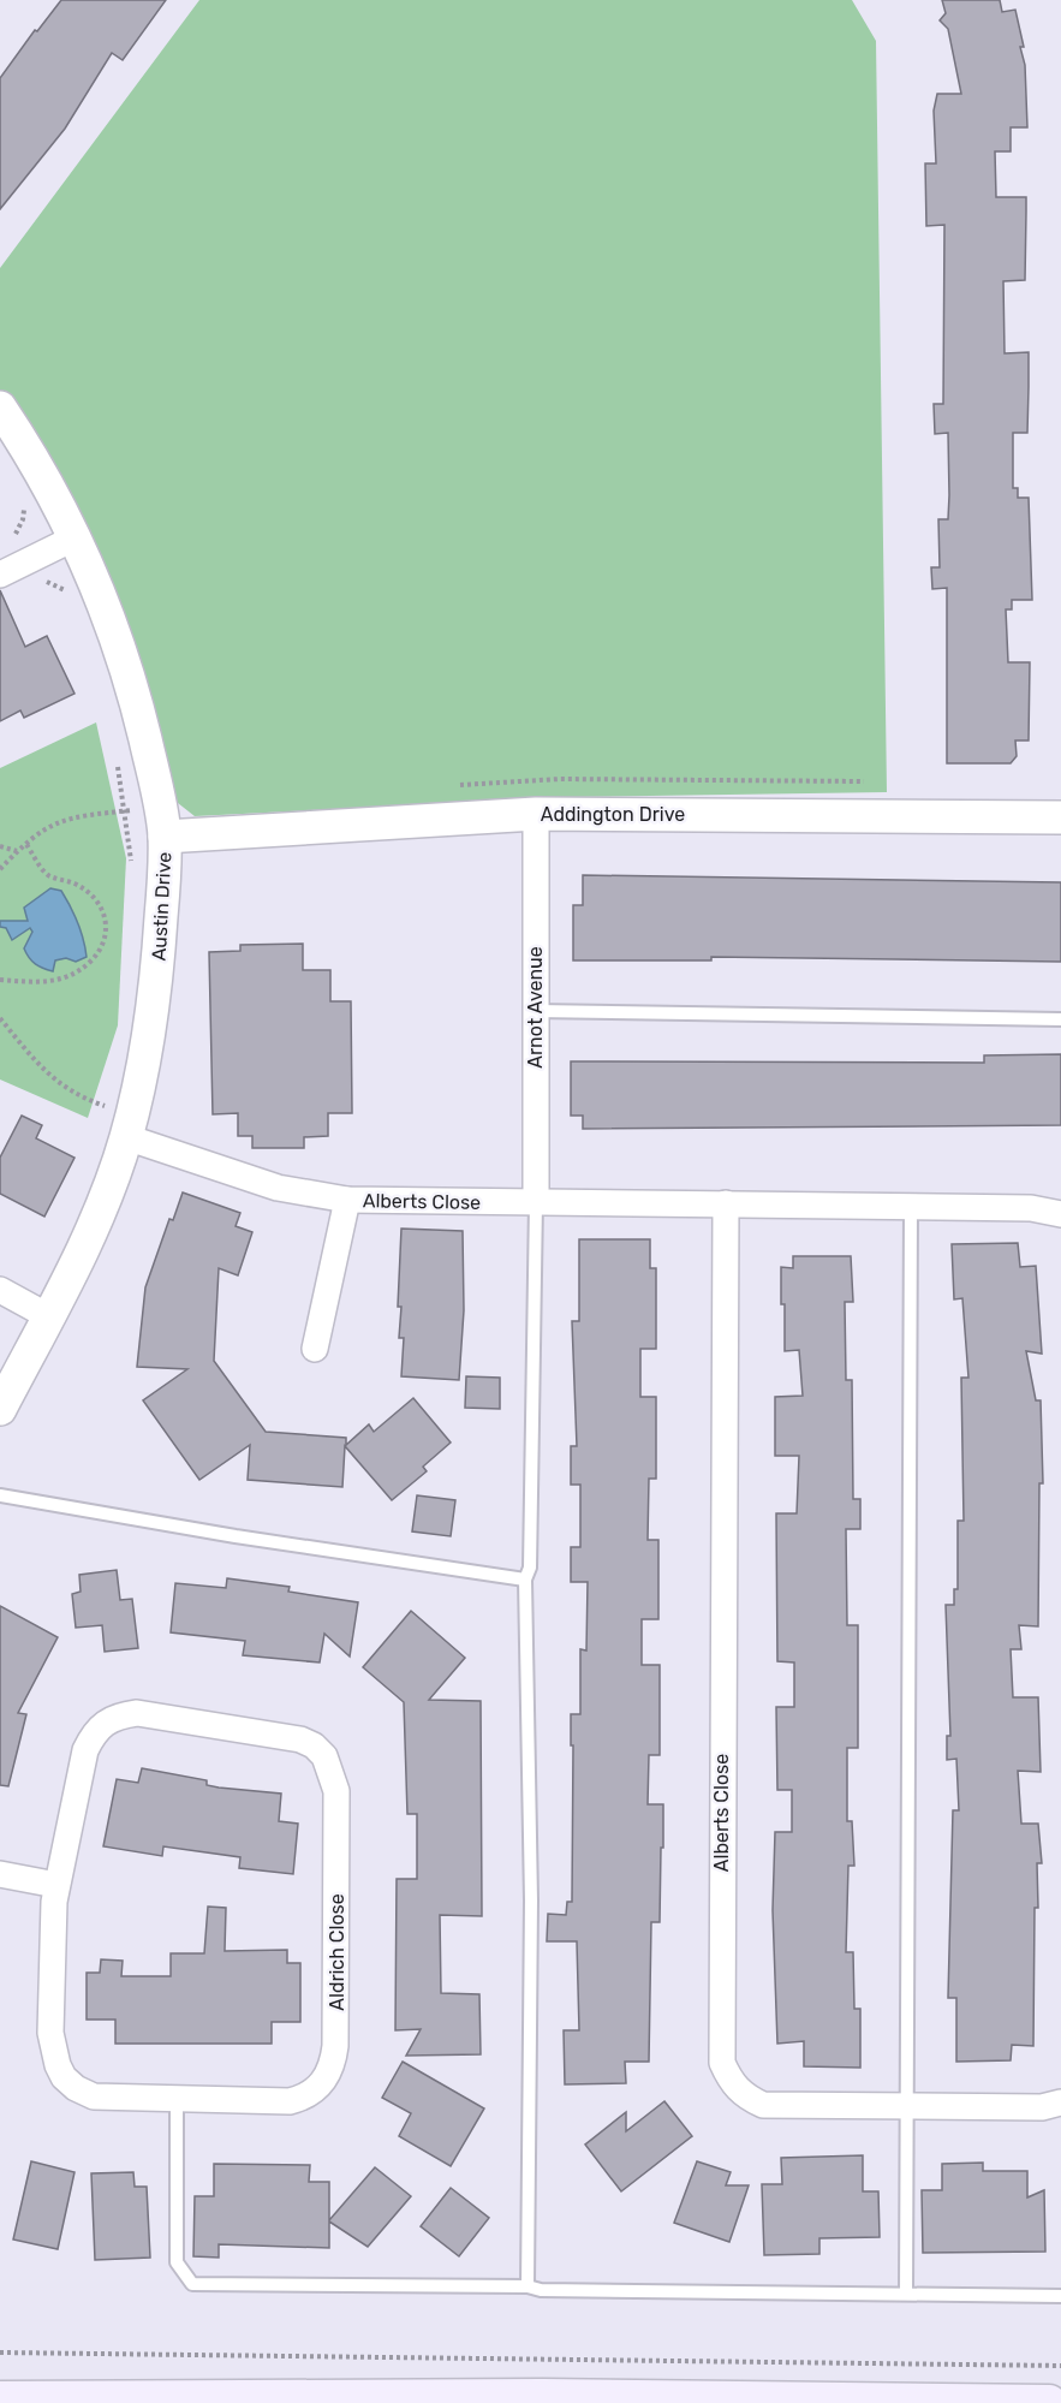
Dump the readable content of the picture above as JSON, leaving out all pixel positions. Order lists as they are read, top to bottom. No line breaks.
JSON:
{"streets":{"street":["Addington Drive","Austin Drive","Arnot Avenue","Alberts Close","Aldrich Close"]},"crossings":[["Addington Drive","Austin Drive"],["Addington Drive","Arnot Avenue"],["Austin Drive","Alberts Close"],["Arnot Avenue","Alberts Close"]]}
